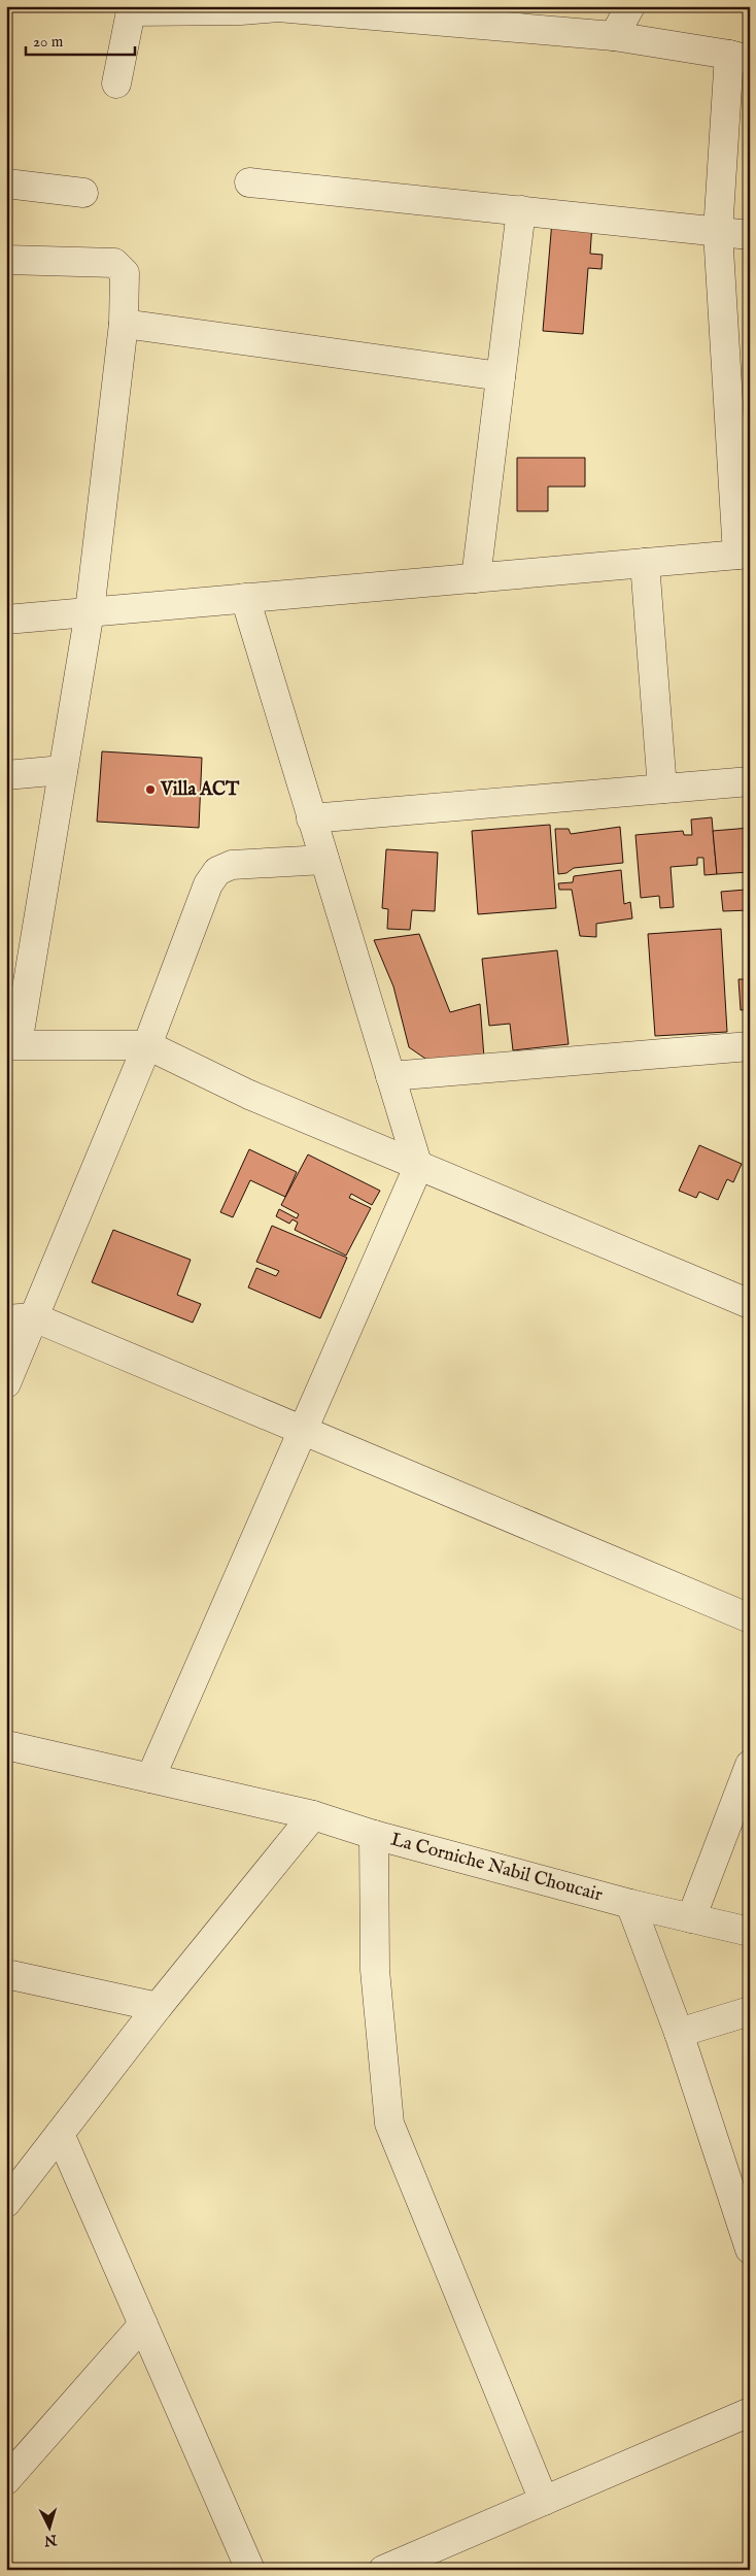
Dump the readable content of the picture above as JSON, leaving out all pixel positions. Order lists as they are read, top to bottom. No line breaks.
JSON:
{"streets":{"street":["La Corniche Nabil Choucair"]},"places":["Villa ACT"],"scale_bar":"20 m","north":"bottom"}
